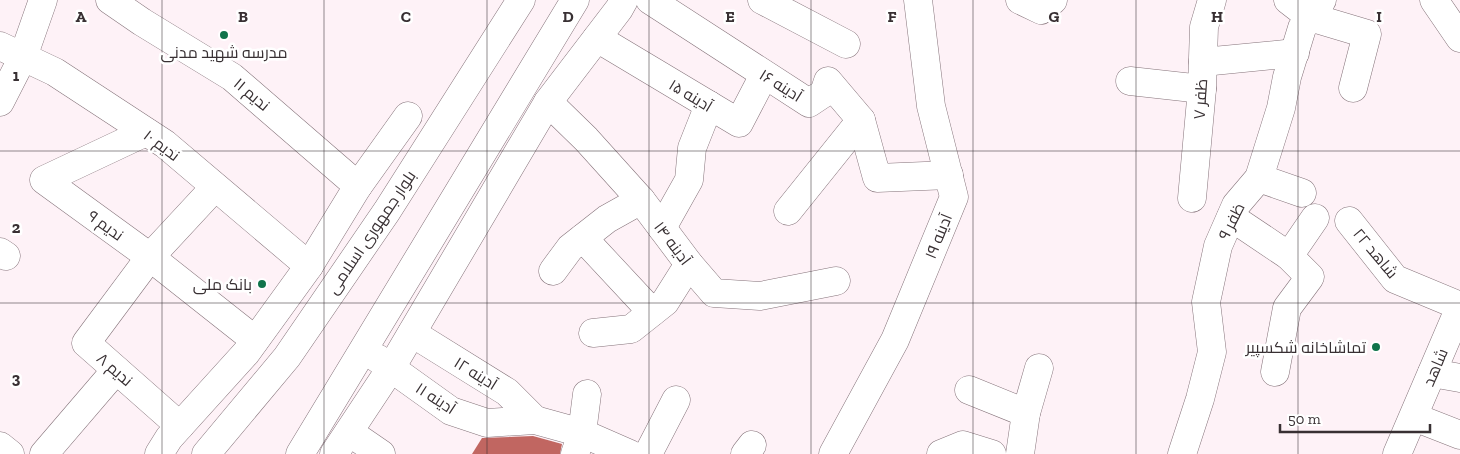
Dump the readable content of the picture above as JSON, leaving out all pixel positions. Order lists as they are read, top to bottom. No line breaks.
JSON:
{"streets":{"street":["آدینه ۱۶","ندیم ۱۱","آدینه ۱۵","ظفر ۷","ندیم ۱۰","ظفر ۹","ندیم ۹","بلوار جمهوری اسلامی","آدینه ۱۹","آدینه ۱۴","شاهد ۲۲","شاهد","ندیم ۸","آدینه ۱۲","آدینه ۱۱"]},"crossings":[["آدینه ۱۶","آدینه ۱۵"],["آدینه ۱۶","آدینه ۱۹"],["ندیم ۱۰","ندیم ۹"],["ندیم ۹","ندیم ۸"],["شاهد ۲۲","شاهد"],["آدینه ۱۲","آدینه ۱۱"]],"places":["مدرسه شهید مدنی","بانک ملی","تماشاخانه شکسپیر"],"scale_bar":"50 m","grid":{"columns":["A","B","C","D","E","F","G","H","I"],"rows":["1","2","3"]}}
